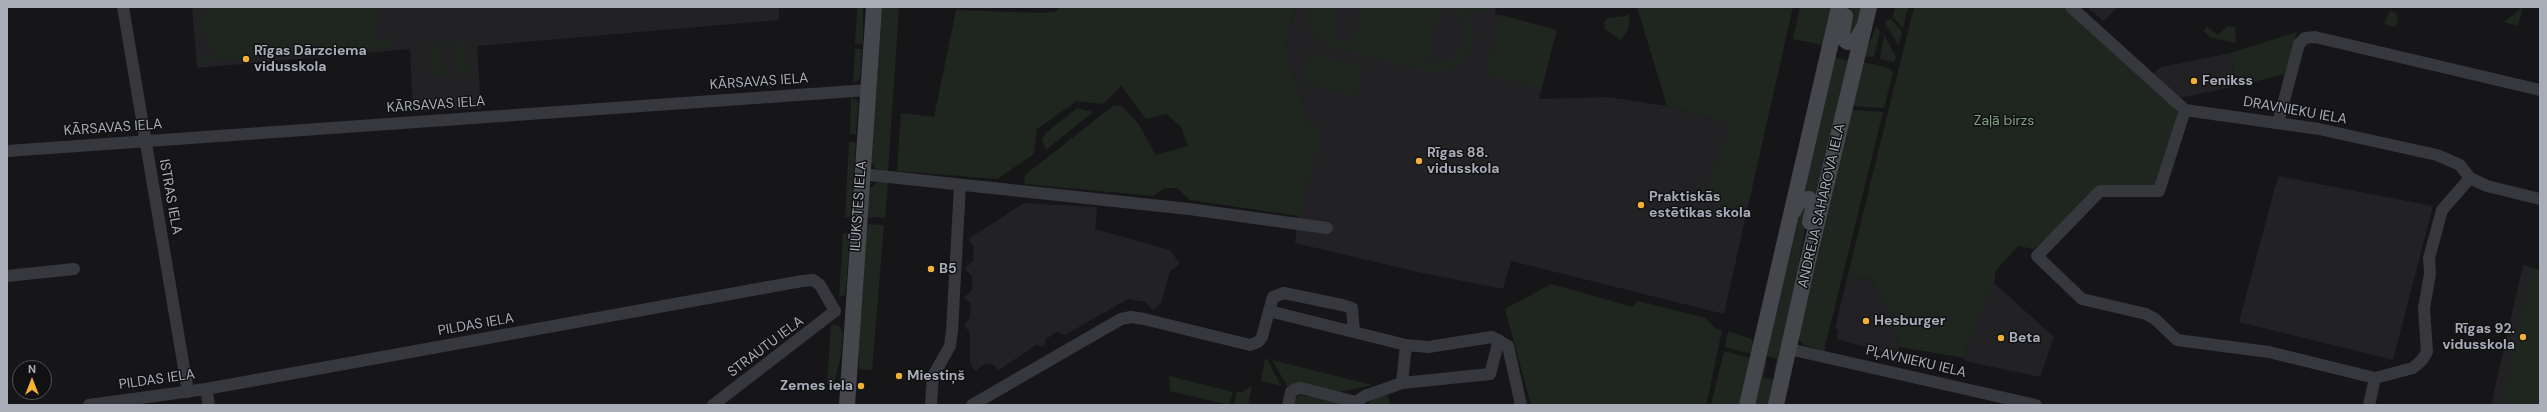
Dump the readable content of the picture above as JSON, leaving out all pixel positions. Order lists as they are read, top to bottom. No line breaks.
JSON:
{"streets":{"street":["KĀRSAVAS IELA","DRAVNIEKU IELA","ISTRAS IELA","ILŪKSTES IELA","ANDREJA SAHAROVA IELA","PILDAS IELA","STRAUTU IELA","PĻAVNIEKU IELA"]},"crossings":[["KĀRSAVAS IELA","ISTRAS IELA"],["KĀRSAVAS IELA","ILŪKSTES IELA"],["ISTRAS IELA","PILDAS IELA"],["ANDREJA SAHAROVA IELA","PĻAVNIEKU IELA"],["PILDAS IELA","STRAUTU IELA"]],"parks":["Zaļā birzs"],"places":["Rīgas Dārzciema vidusskola","Fenikss","Rīgas 88. vidusskola","Praktiskās estētikas skola","B5","Hesburger","Rīgas 92. vidusskola","Beta","Miestiņš","Zemes iela"],"north":"top"}
